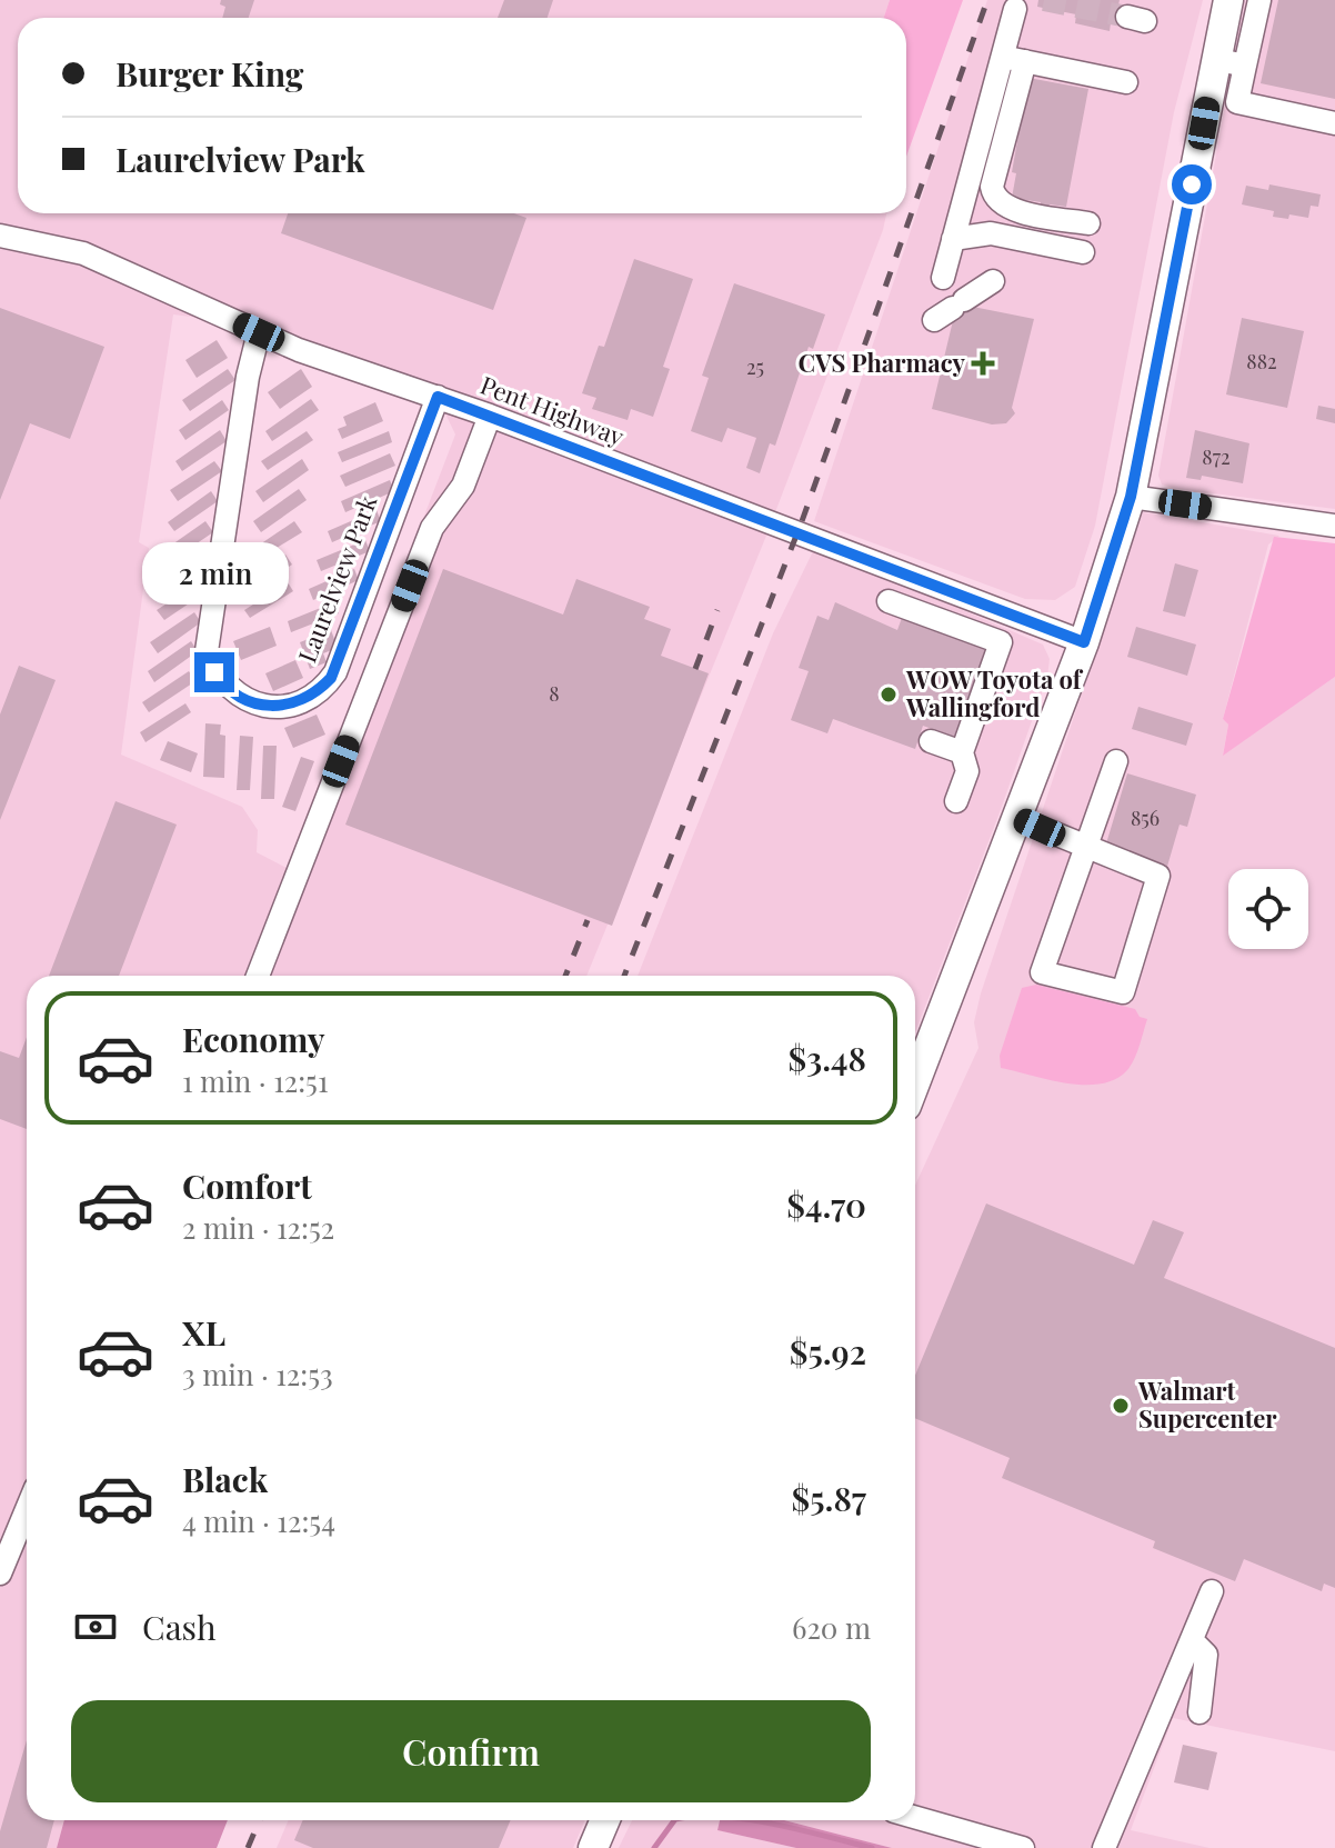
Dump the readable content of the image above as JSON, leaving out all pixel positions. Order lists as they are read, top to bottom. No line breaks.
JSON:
{"streets":{"street":["Pent Highway","Laurelview Park"]},"crossings":[["Pent Highway","Laurelview Park"]],"places":{"health":["CVS Pharmacy"],"other":["WOW Toyota of Wallingford","Walmart Supercenter"]},"house_numbers":["882","25","872","8","856"],"page":{"banner":["Burger King","Laurelview Park"],"bubble":"2 min","list":[{"name":"Economy","note":"1 min · 12:51","value":"$3.48"},{"name":"Comfort","note":"2 min · 12:52","value":"$4.70"},{"name":"XL","note":"3 min · 12:53","value":"$5.92"},{"name":"Black","note":"4 min · 12:54","value":"$5.87"}],"pay":["Cash","620 m"],"buttons":"Confirm"}}
